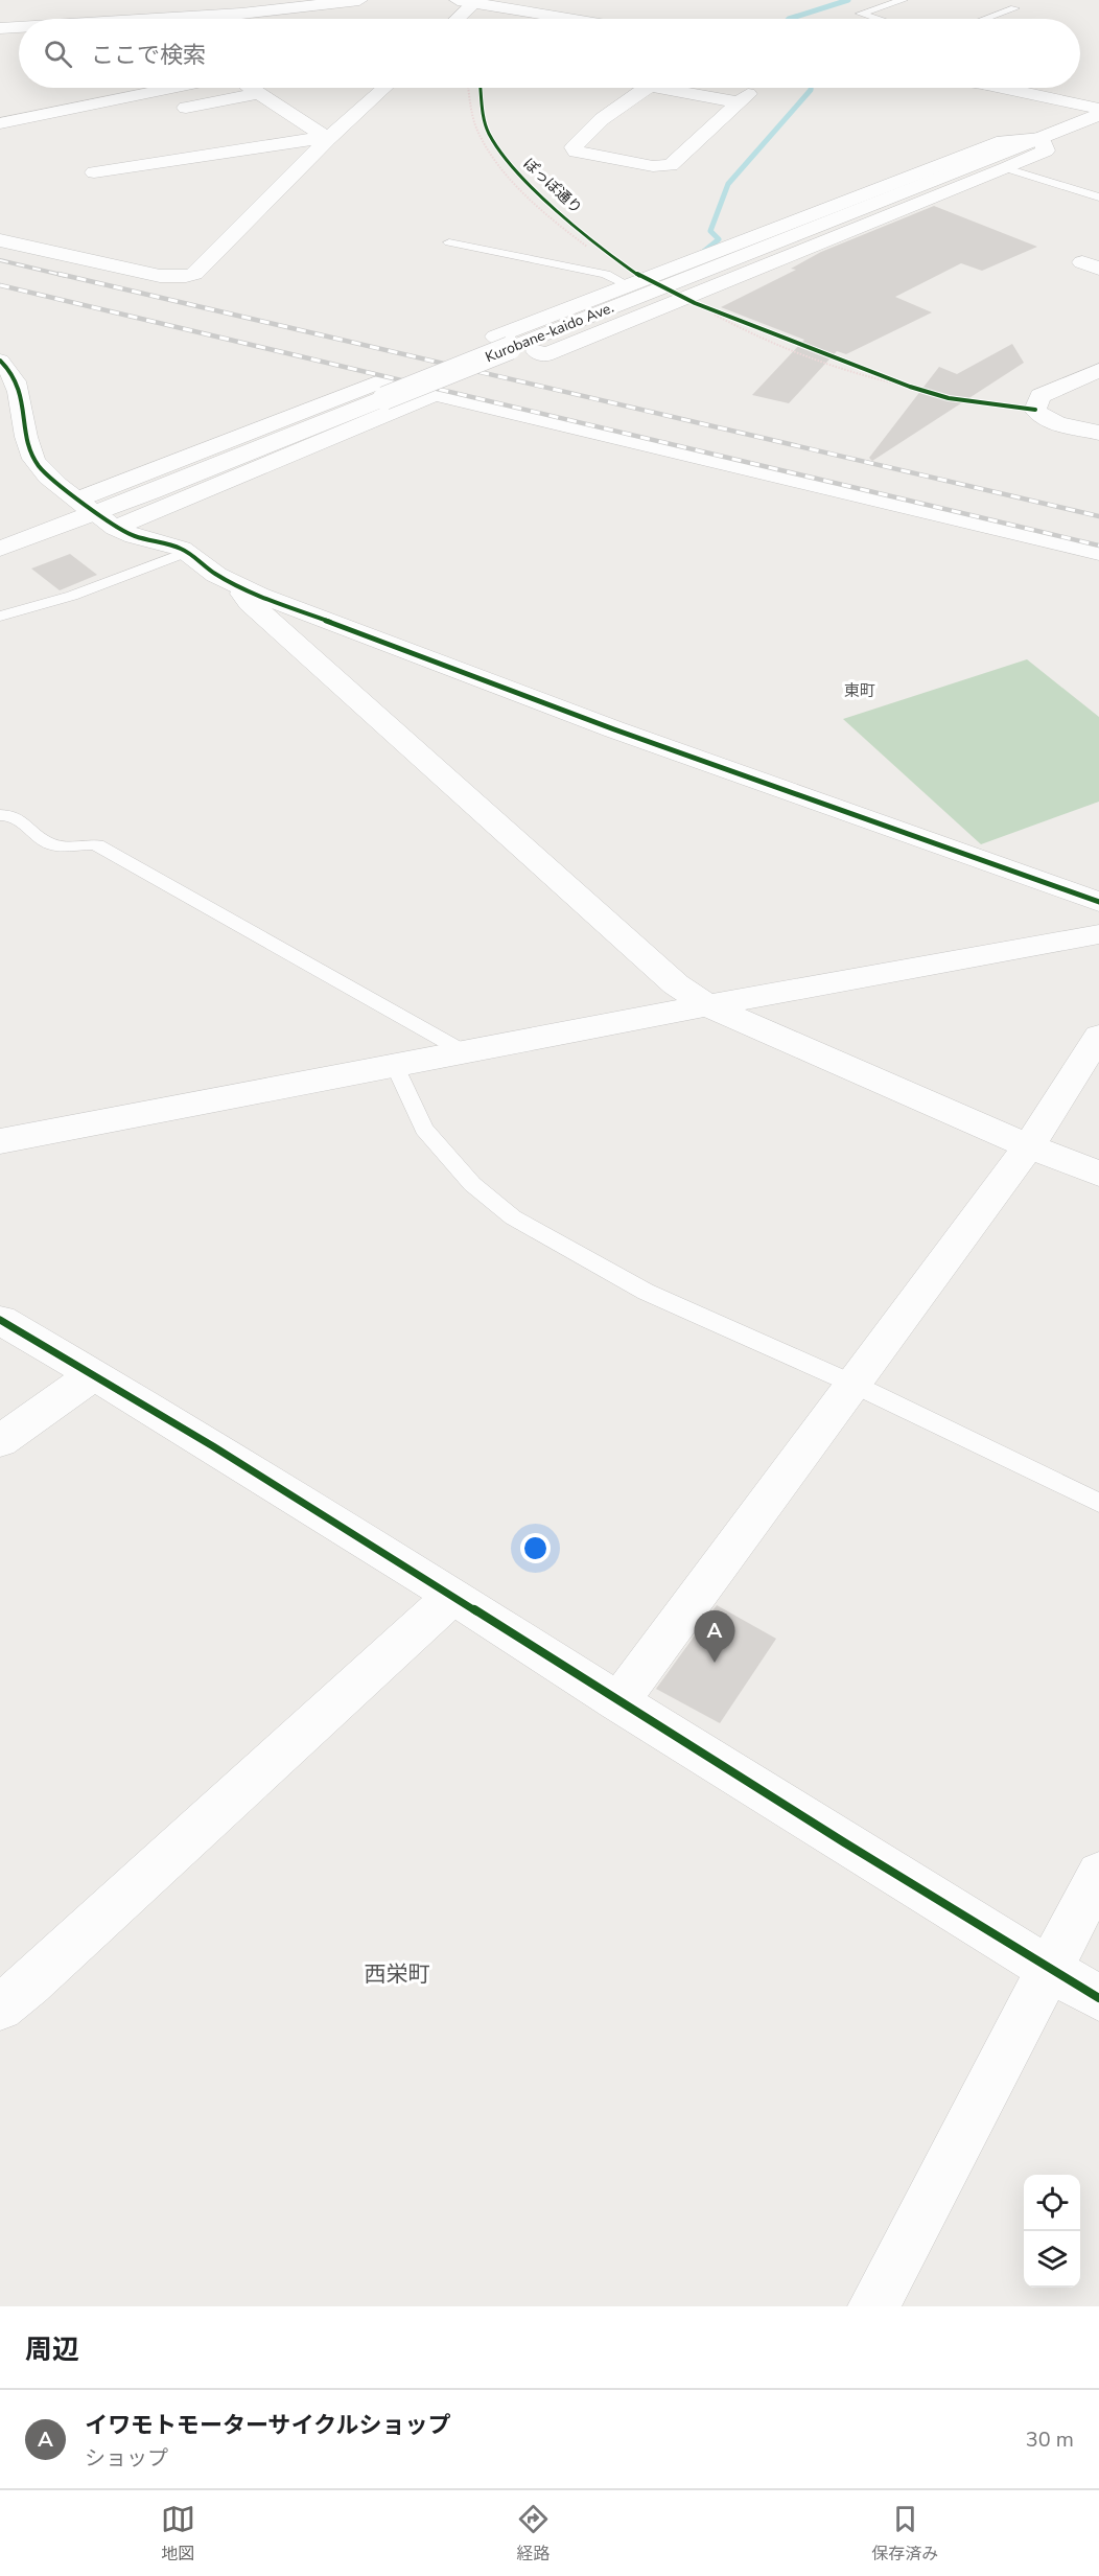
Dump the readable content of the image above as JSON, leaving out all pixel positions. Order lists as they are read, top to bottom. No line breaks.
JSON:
{"streets":{"street":["Kurobane-kaido Ave."],"cycle path":["ぽっぽ通り"]},"districts":["東町","西栄町"],"page":{"search":"ここで検索","pins":"A","heading":"周辺","list":[{"mark":"A","name":"イワモトモーターサイクルショップ","note":"ショップ","value":"30 m"}],"nav":["地図","経路","保存済み"]}}
